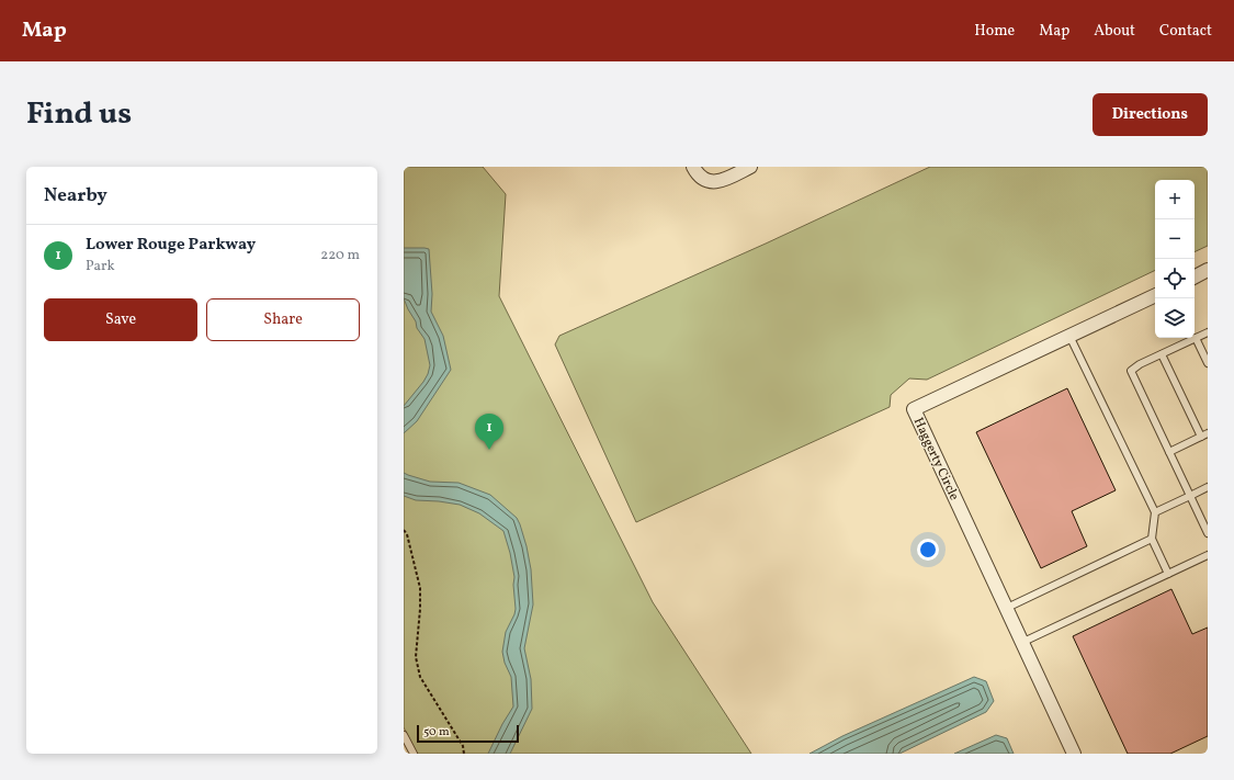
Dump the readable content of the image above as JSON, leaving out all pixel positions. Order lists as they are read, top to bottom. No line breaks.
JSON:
{"streets":{"street":["Haggerty Circle"]},"scale_bar":"50 m","page":{"header":"Map","nav":["Home","Map","About","Contact"],"title":"Find us","buttons":["Directions",["Save","Share"]],"heading":"Nearby","map_buttons":["+","−"],"list":[{"mark":"1","name":"Lower Rouge Parkway","note":"Park","value":"220 m"}],"pins":"1","scale":"50 m"}}
